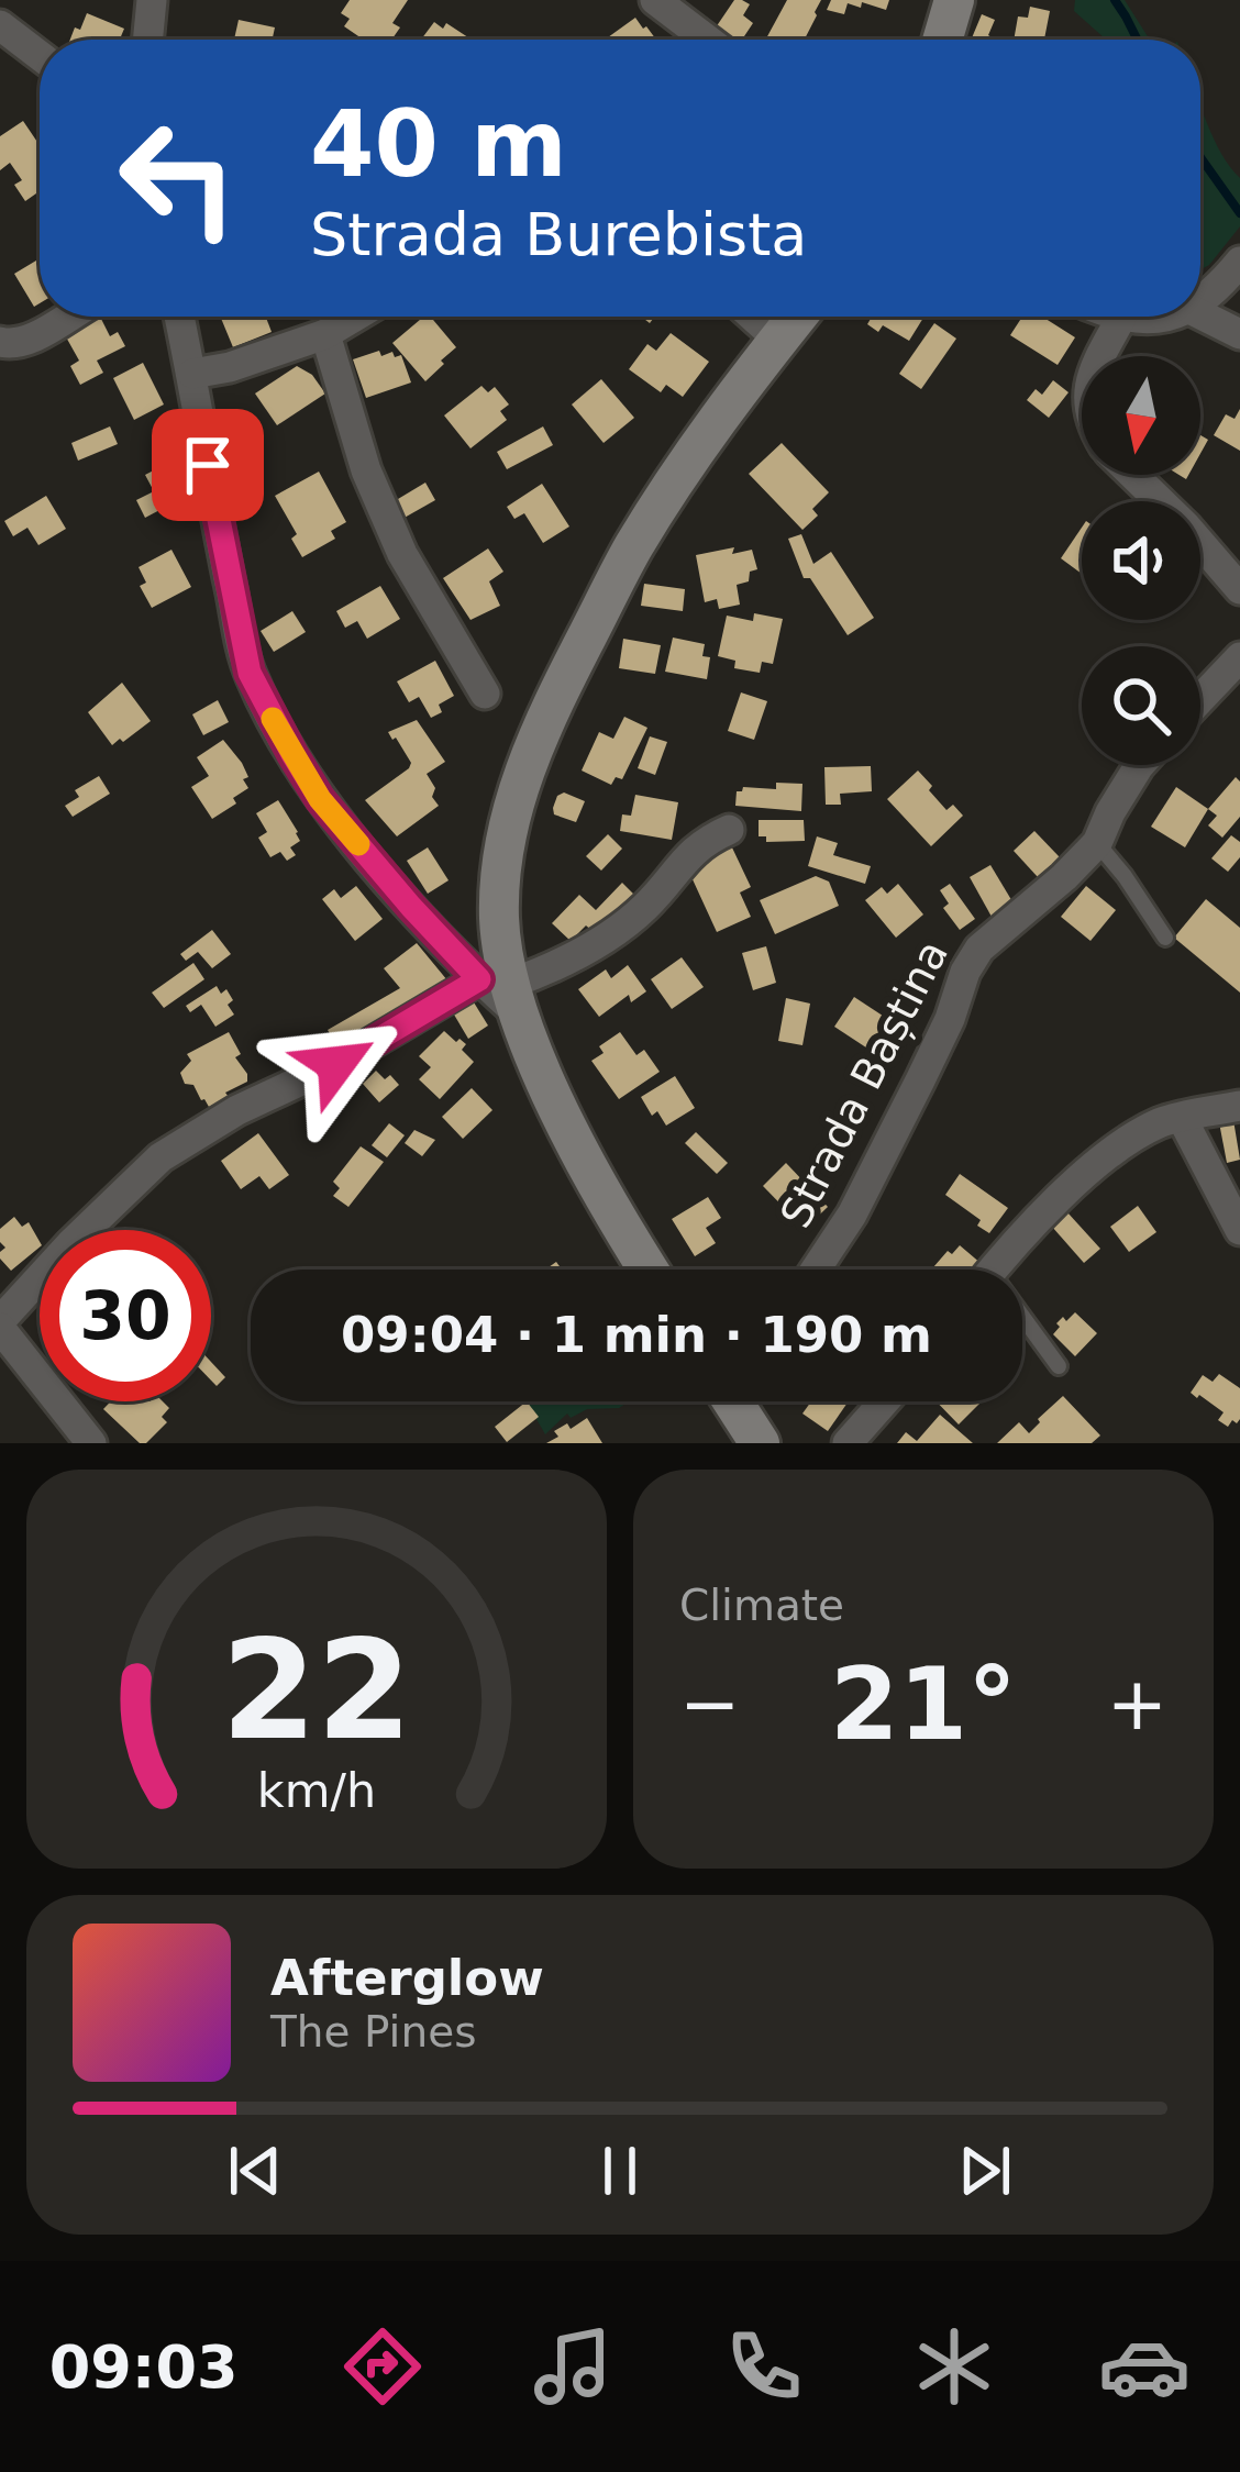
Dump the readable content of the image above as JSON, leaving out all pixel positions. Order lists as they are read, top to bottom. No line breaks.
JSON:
{"streets":{"street":["Strada Baștina"]},"north":"bottom","page":{"turn":["40 m","Strada Burebista"],"limit":"30","trip":"09:04 · 1 min · 190 m","tile":"Climate","heat":["−","21°","+"],"song":["Afterglow","The Pines"],"tabs":"09:03","gauge":["22","km/h"]}}
